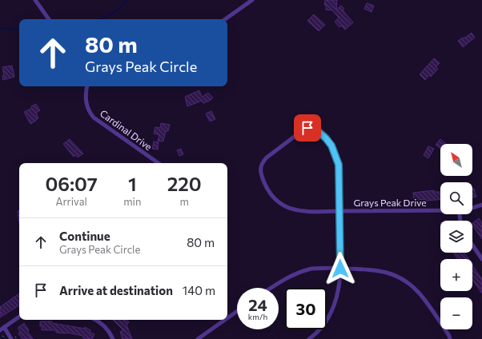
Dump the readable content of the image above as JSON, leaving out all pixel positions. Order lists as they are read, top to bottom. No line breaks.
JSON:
{"streets":{"street":["Cardinal Drive","Grays Peak Drive"]},"north":"top left","page":{"turn":["80 m","Grays Peak Circle"],"map_buttons":["+","−"],"eta":["06:07","Arrival","1","min","220","m"],"list":[{"name":"Continue","note":"Grays Peak Circle","value":"80 m"},{"name":"Arrive at destination","value":"140 m"}],"speed":"24 km/h","limit":"30"}}
